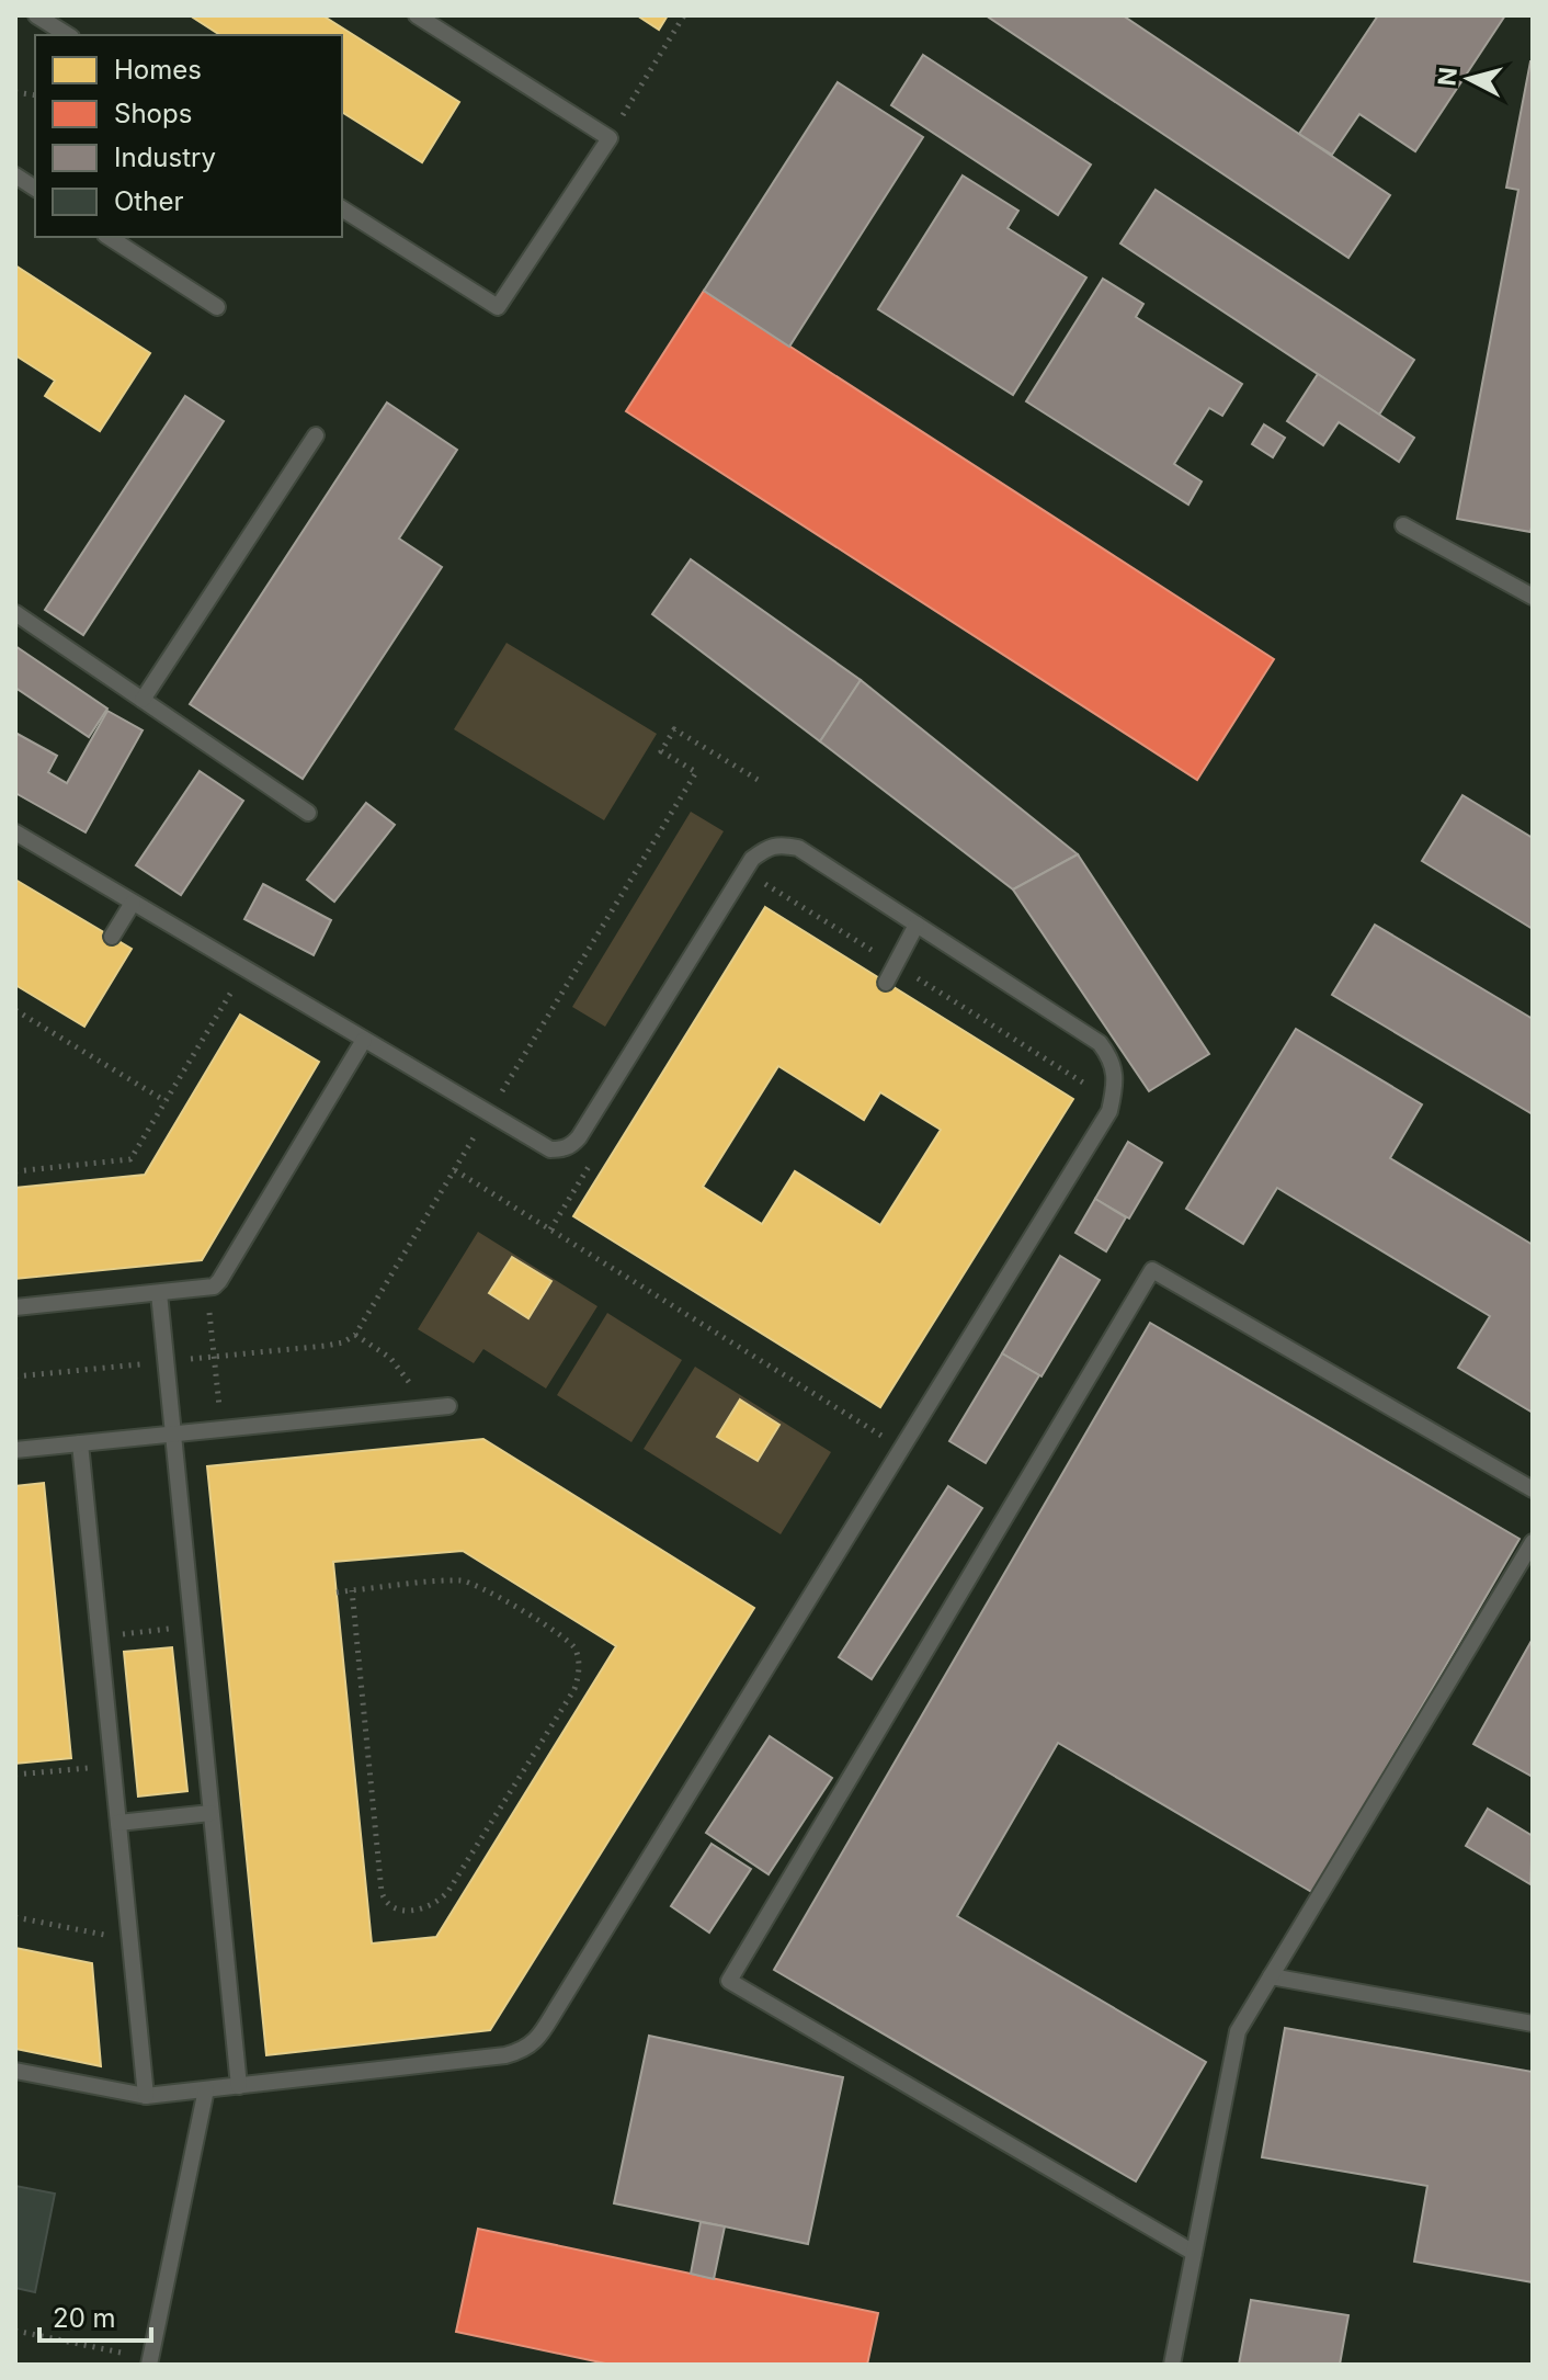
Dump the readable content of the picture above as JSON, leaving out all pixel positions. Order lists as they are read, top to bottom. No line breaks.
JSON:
{"legend":["Homes","Shops","Industry","Other"],"scale_bar":"20 m","north":"left"}
